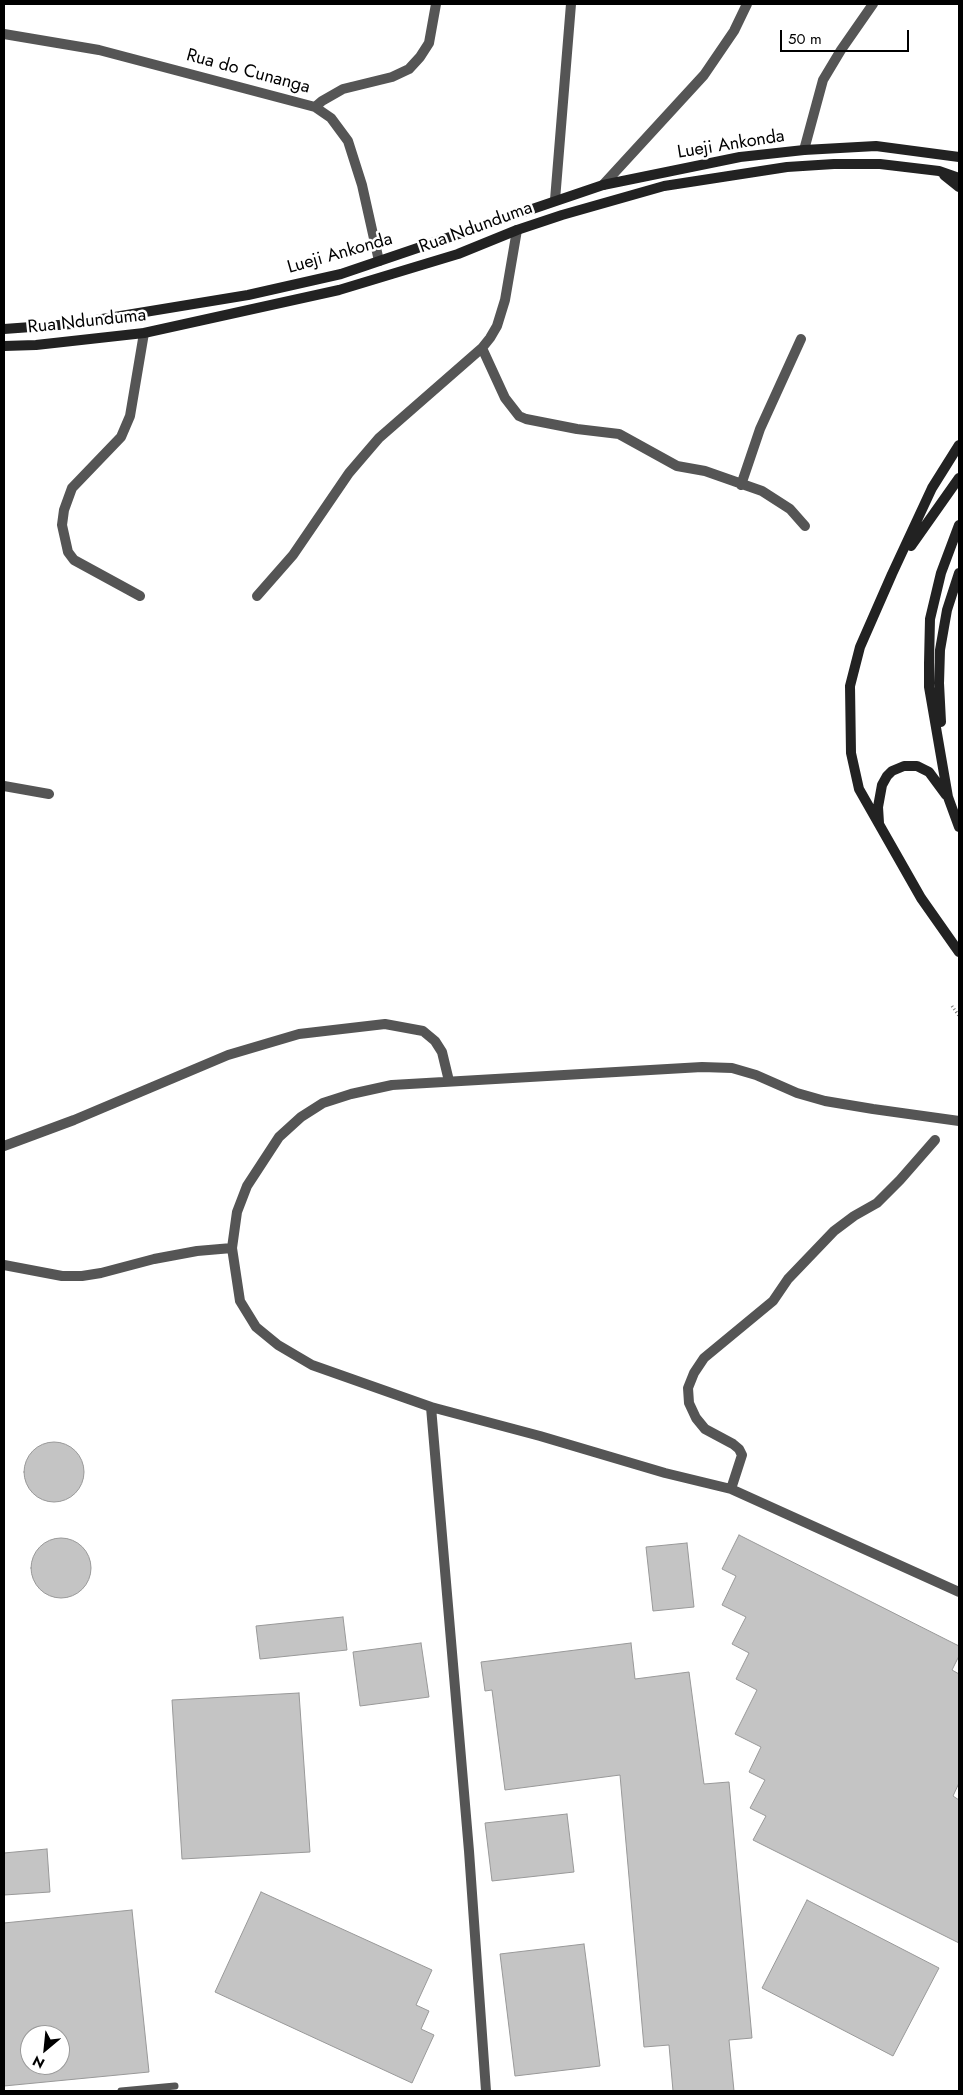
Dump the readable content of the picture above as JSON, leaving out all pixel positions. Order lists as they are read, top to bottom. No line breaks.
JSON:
{"streets":{"main road":["Lueji Ankonda","Rua Ndunduma"],"street":["Rua do Cunanga"]},"crossings":[["Rua do Cunanga","Lueji Ankonda"]],"scale_bar":"50 m","north":"bottom left"}
